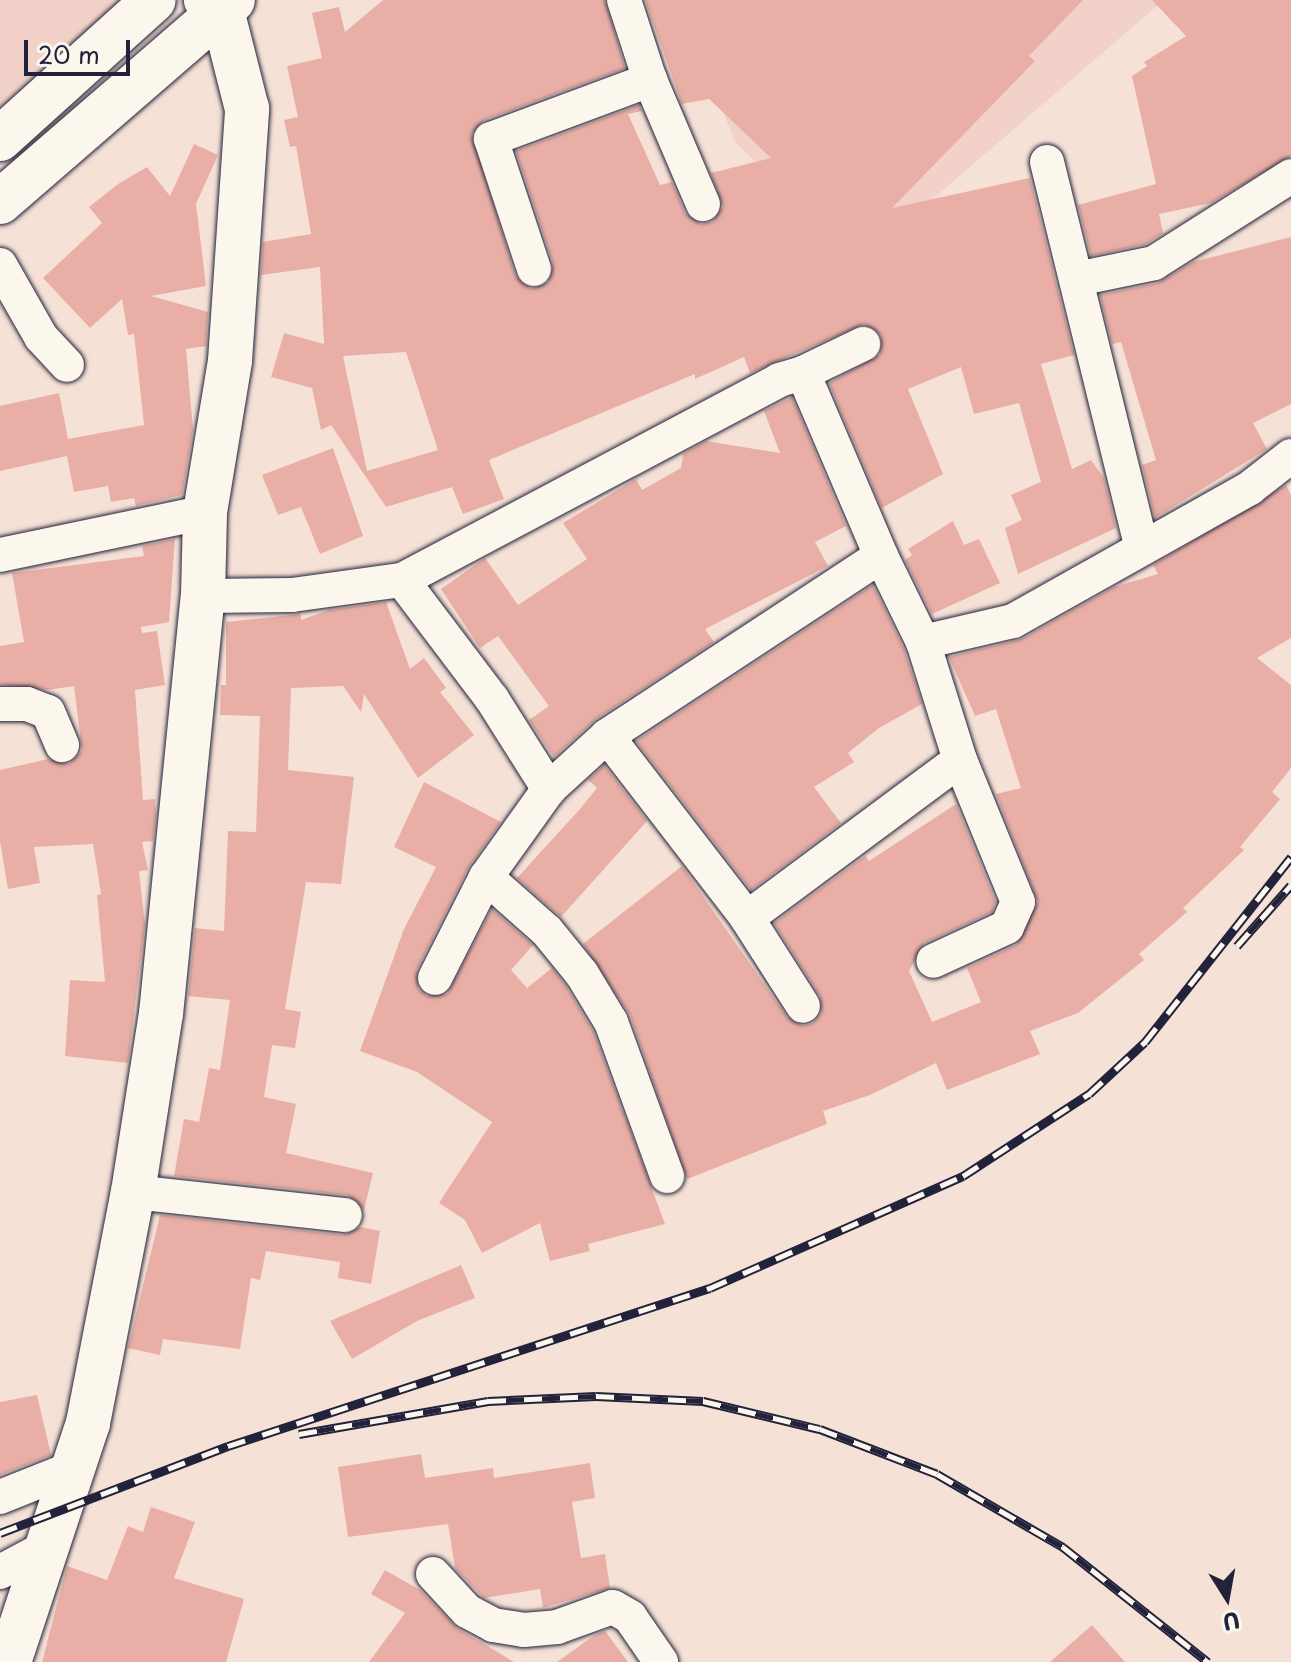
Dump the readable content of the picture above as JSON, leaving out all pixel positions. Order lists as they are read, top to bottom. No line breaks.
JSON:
{"scale_bar":"20 m","north":"bottom"}
